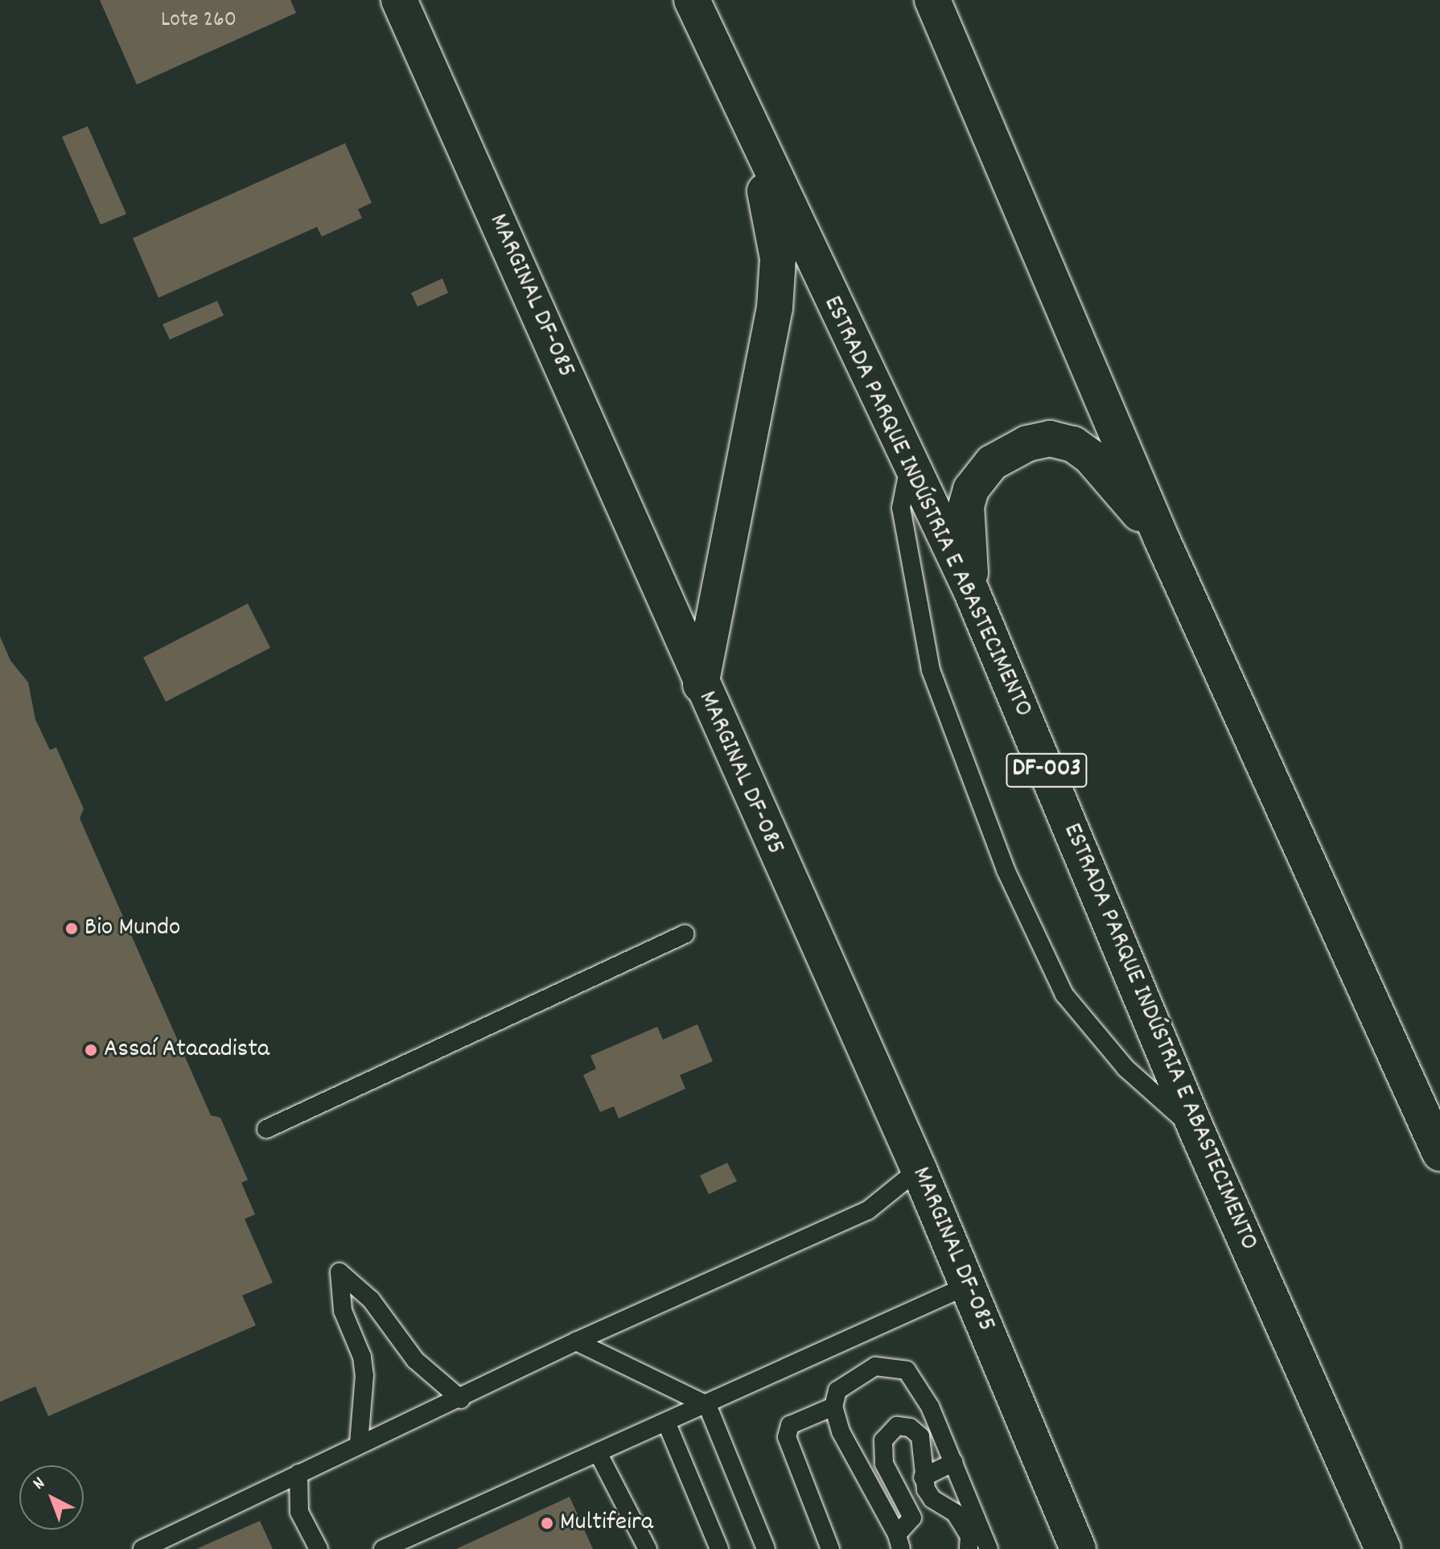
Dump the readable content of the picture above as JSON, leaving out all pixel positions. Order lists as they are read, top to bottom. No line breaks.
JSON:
{"streets":{"main road":["MARGINAL DF-085","ESTRADA PARQUE INDÚSTRIA E ABASTECIMENTO","DF-003"]},"places":["Bio Mundo","Assaí Atacadista","Multifeira"],"house_numbers":["Lote 260"],"north":"top left"}
